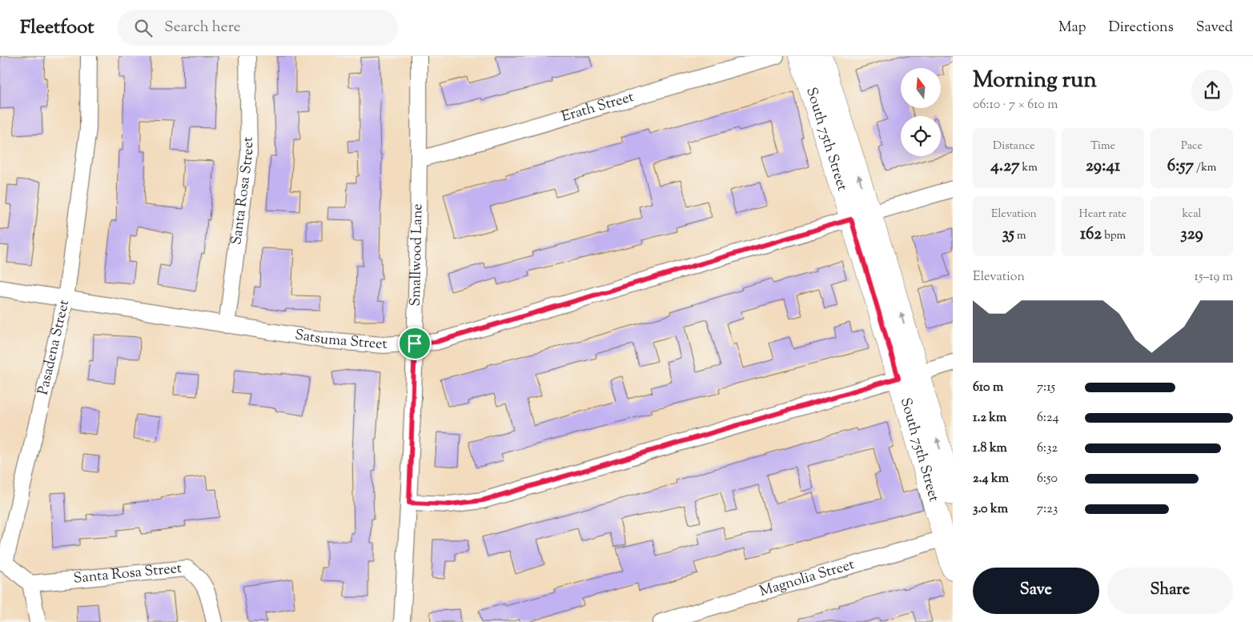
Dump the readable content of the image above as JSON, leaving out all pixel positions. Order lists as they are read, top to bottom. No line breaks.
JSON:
{"streets":{"main road":["South 75th Street"],"street":["Erath Street","Santa Rosa Street","Smallwood Lane","Satsuma Street","Pasadena Street","Magnolia Street"]},"crossings":[["Erath Street","Smallwood Lane"],["South 75th Street","Satsuma Street"],["South 75th Street","Magnolia Street"],["Santa Rosa Street","Satsuma Street"],["Santa Rosa Street","Pasadena Street"],["Smallwood Lane","Satsuma Street"],["Satsuma Street","Pasadena Street"]],"north":"top","page":{"header":"Fleetfoot","search":"Search here","nav":["Map","Directions","Saved"],"heading":["Morning run","06:10 · 7 × 610 m"],"stats":[["Distance","4.27 km"],["Time","29:41"],["Pace","6:57 /km"],["Elevation","35 m"],["Heart rate","162 bpm"],["kcal","329"]],"chart":["Elevation","15–19 m"],"list":[{"name":"610 m","note":"7:15"},{"name":"1.2 km","note":"6:24"},{"name":"1.8 km","note":"6:32"},{"name":"2.4 km","note":"6:50"},{"name":"3.0 km","note":"7:23"}],"buttons":["Save","Share"]}}
